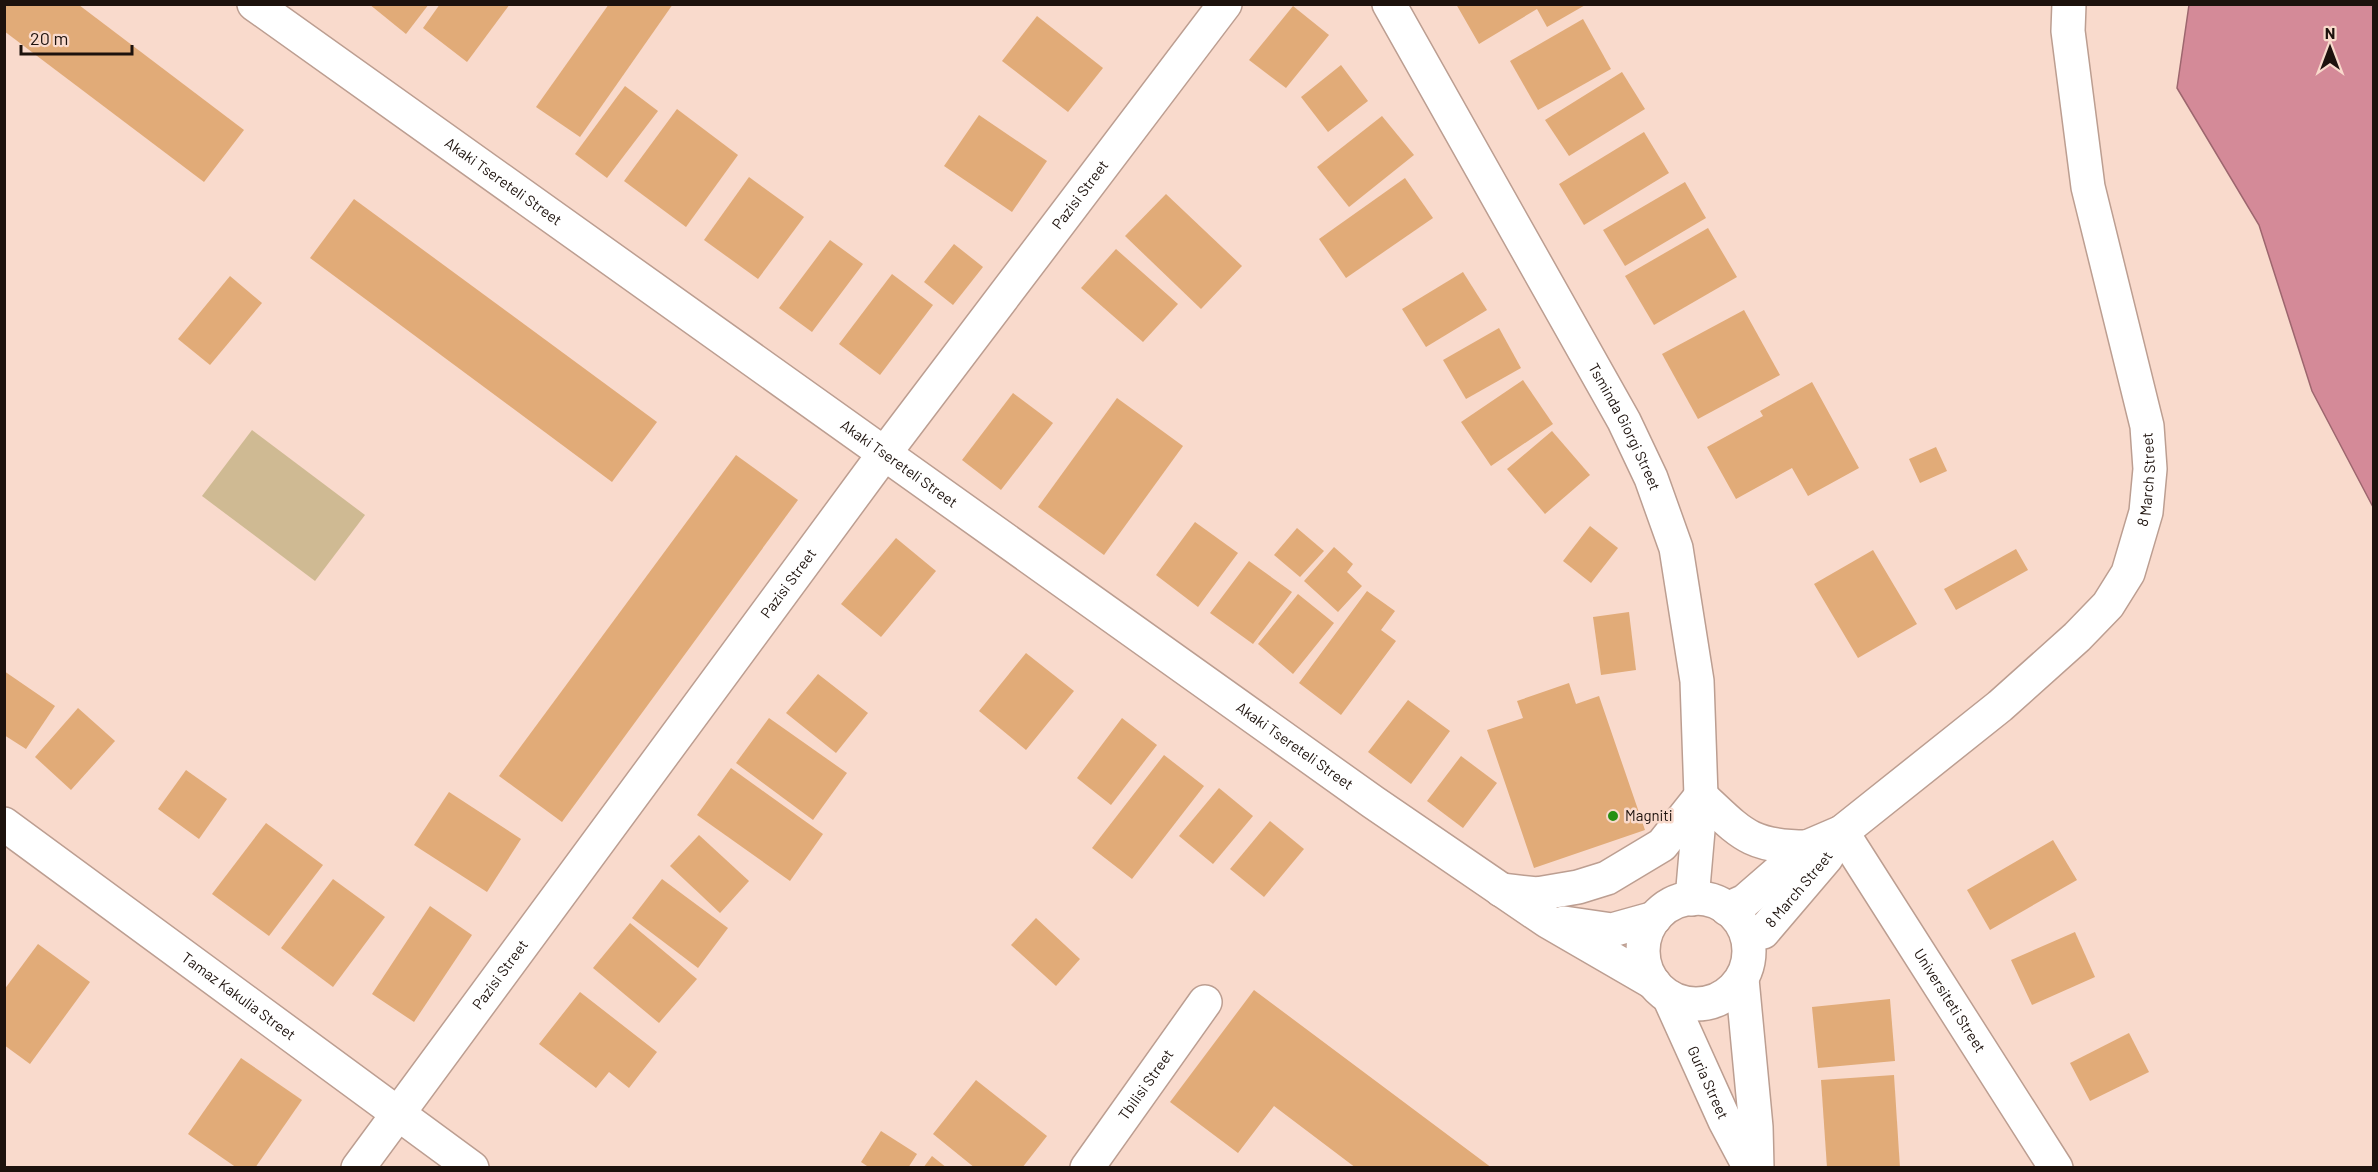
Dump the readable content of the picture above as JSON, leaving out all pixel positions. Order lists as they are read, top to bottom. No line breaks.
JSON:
{"streets":{"main road":["Akaki Tsereteli Street","Pazisi Street","Tsminda Giorgi Street","8 March Street","Tamaz Kakulia Street","Universiteti Street","Guria Street","Tbilisi Street"]},"crossings":[["Akaki Tsereteli Street","Pazisi Street"],["Akaki Tsereteli Street","Tsminda Giorgi Street"],["Akaki Tsereteli Street","8 March Street"],["Akaki Tsereteli Street","Guria Street"],["Pazisi Street","Tamaz Kakulia Street"],["Tsminda Giorgi Street","8 March Street"],["Tsminda Giorgi Street","Guria Street"],["8 March Street","Universiteti Street"],["8 March Street","Guria Street"]],"places":["Magniti"],"scale_bar":"20 m","north":"top"}
